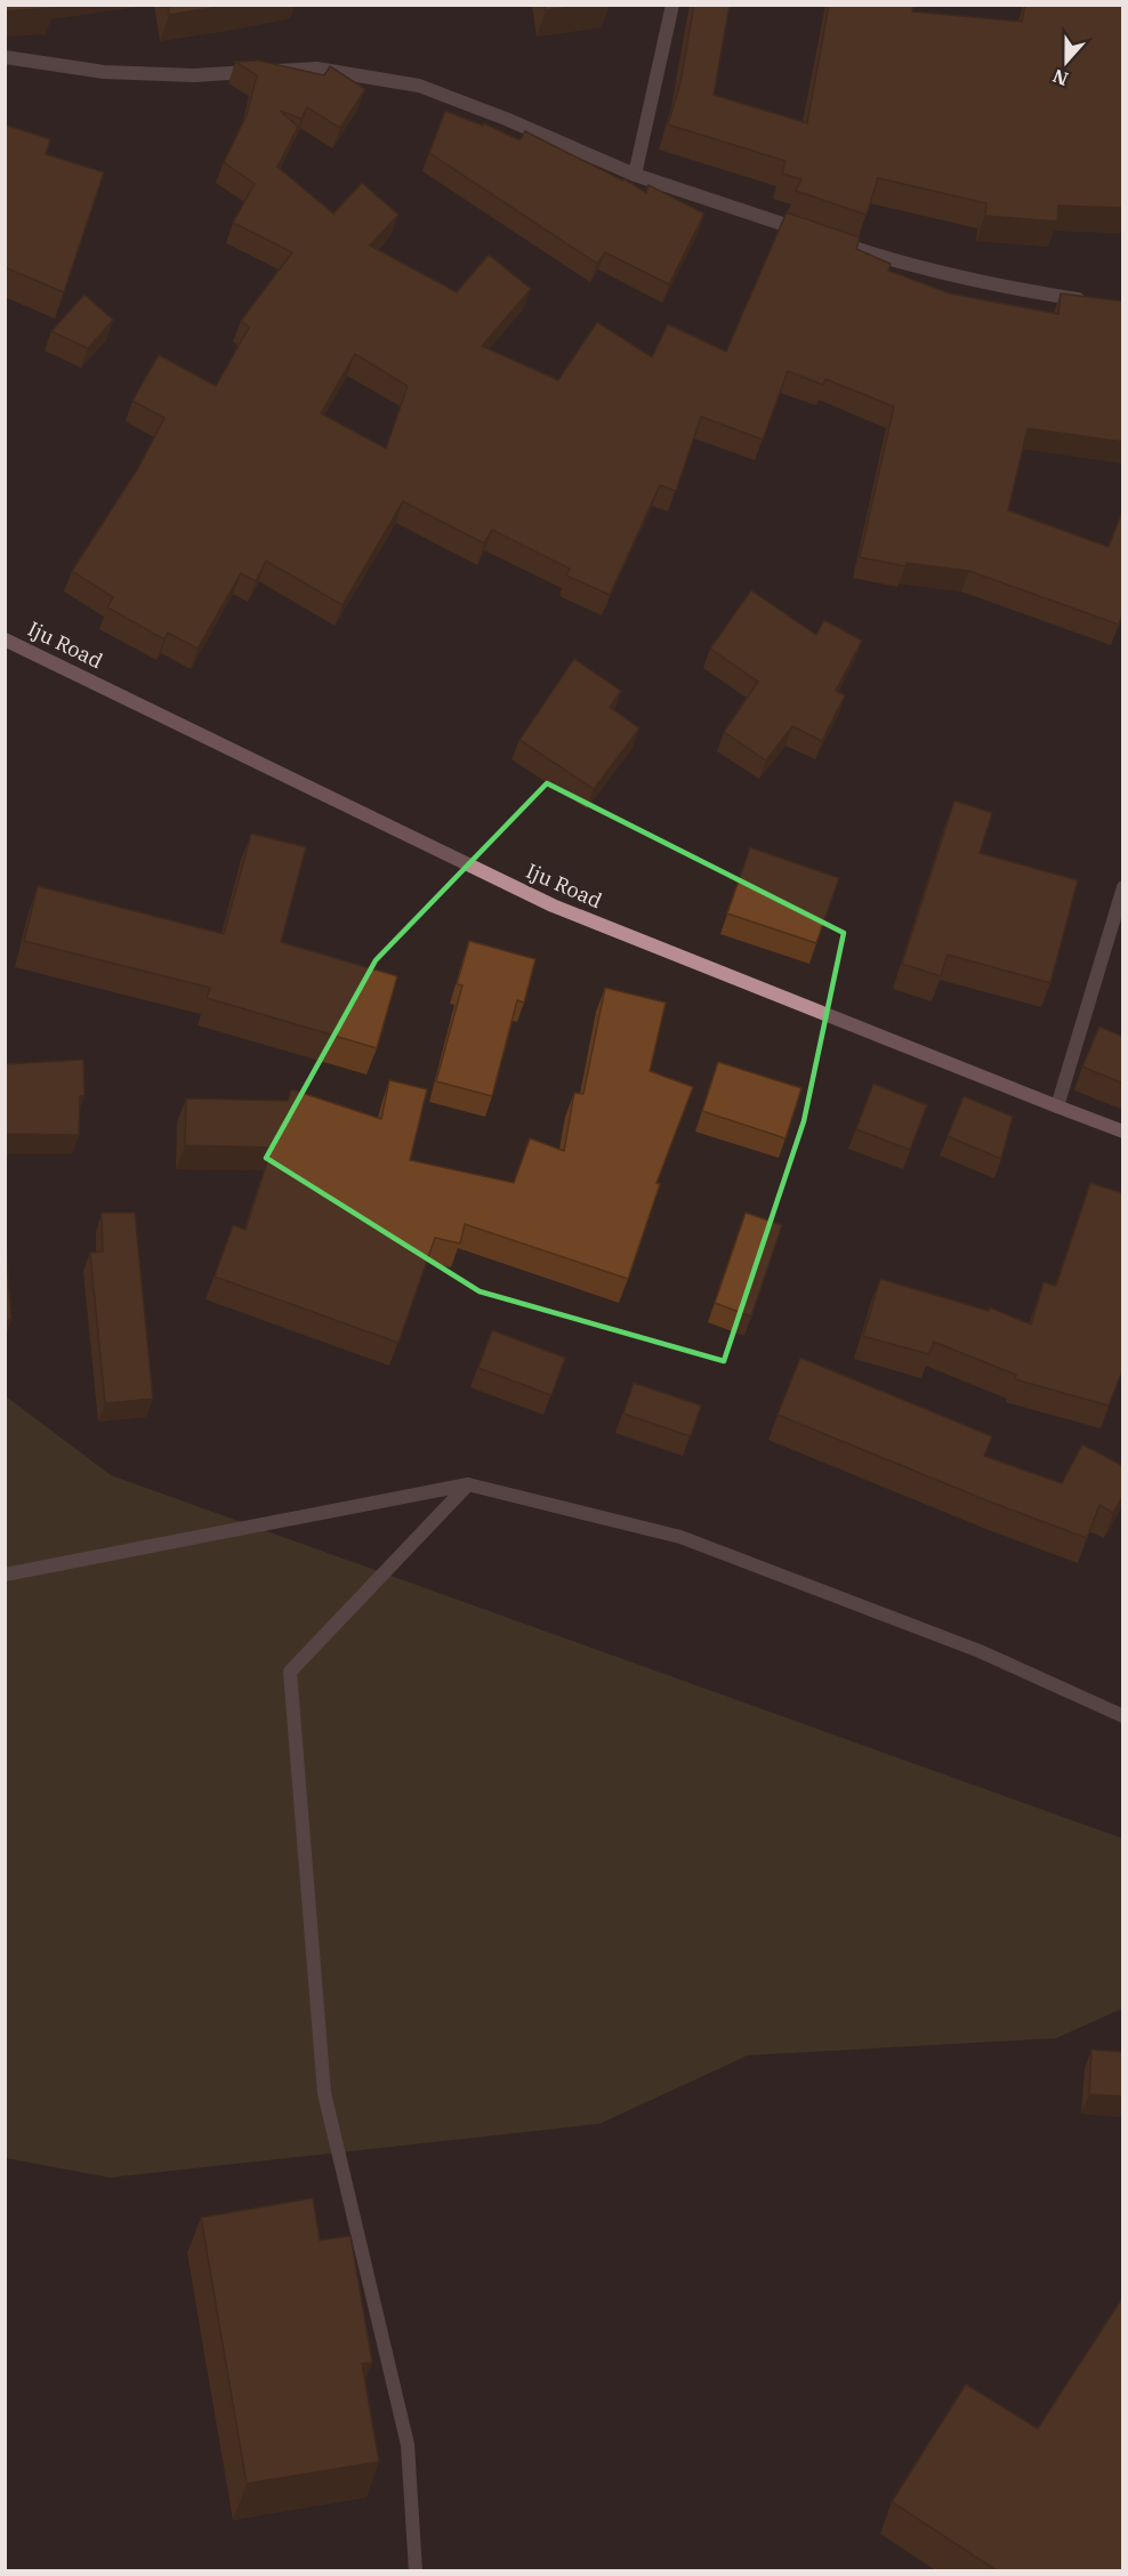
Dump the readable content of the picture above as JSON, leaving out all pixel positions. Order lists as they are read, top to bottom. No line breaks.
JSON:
{"streets":{"main road":["Iju Road"]},"north":"bottom"}
